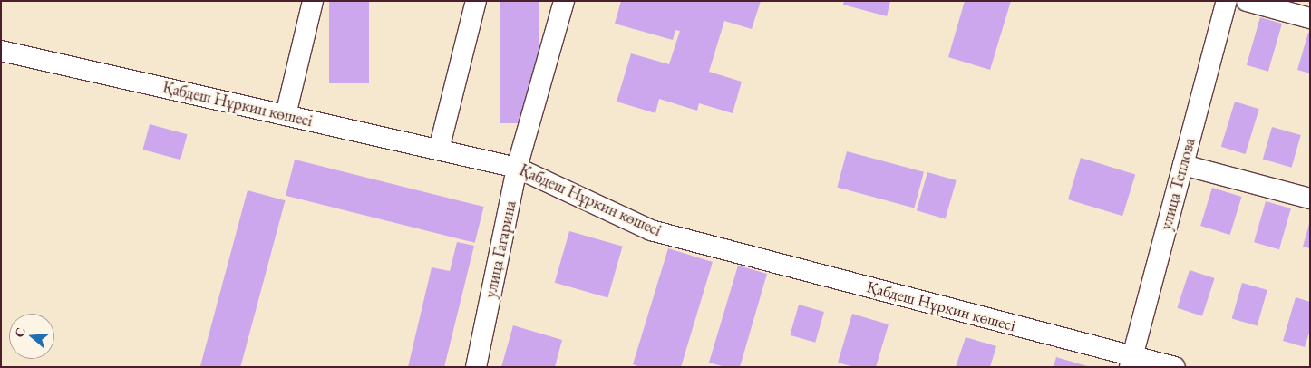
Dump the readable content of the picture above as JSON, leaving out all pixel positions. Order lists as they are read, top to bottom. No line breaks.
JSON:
{"streets":{"street":["Қабдеш Нұркин көшесі","улица Теплова","улица Гагарина"]},"crossings":[["Қабдеш Нұркин көшесі","улица Теплова"],["Қабдеш Нұркин көшесі","улица Гагарина"]],"north":"left"}
